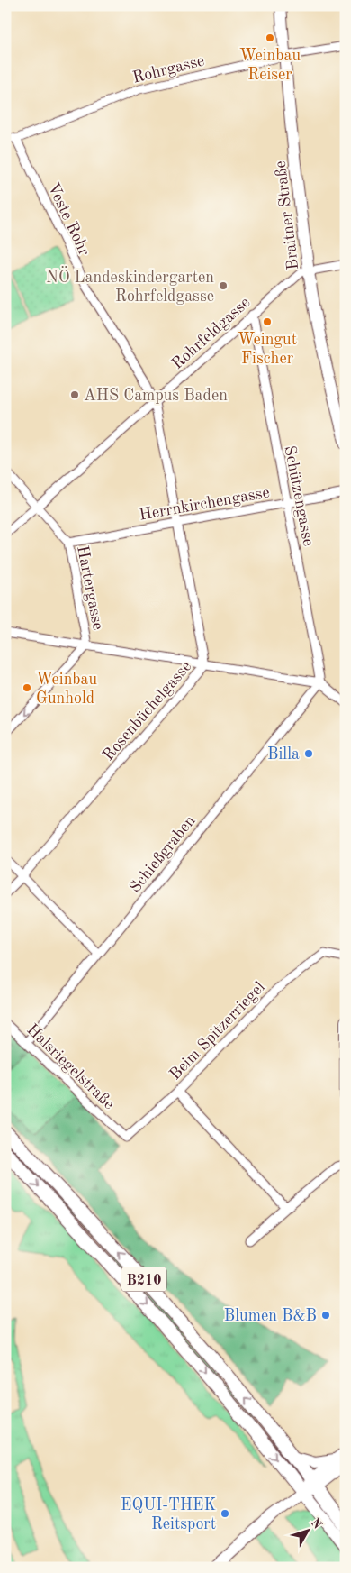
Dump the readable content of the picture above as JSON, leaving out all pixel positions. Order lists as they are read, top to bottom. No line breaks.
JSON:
{"streets":{"main road":["Braitner Straße","B210"],"street":["Rohrgasse","Veste Rohr","Rohrfeldgasse","Schützengasse","Herrnkirchengasse","Hartergasse","Rosenbüchelgasse","Schießgraben","Beim Spitzerriegel","Halsriegelstraße"]},"crossings":[["Rohrgasse","Braitner Straße"],["Rohrgasse","Veste Rohr"],["Braitner Straße","Rohrfeldgasse"],["Veste Rohr","Rohrfeldgasse"],["Veste Rohr","Rosenbüchelgasse"],["Rohrfeldgasse","Schützengasse"],["Rohrfeldgasse","Hartergasse"],["Rohrfeldgasse","Rosenbüchelgasse"],["Schützengasse","Herrnkirchengasse"],["Schützengasse","Schießgraben"],["Herrnkirchengasse","Hartergasse"],["Herrnkirchengasse","Rosenbüchelgasse"],["Schießgraben","Halsriegelstraße"],["Beim Spitzerriegel","Halsriegelstraße"]],"one_way":["Hartergasse"],"places":["Weinbau Reiser","NÖ Landeskindergarten Rohrfeldgasse","Weingut Fischer","AHS Campus Baden","Weinbau Gunhold","Billa","Blumen B&B","EQUI-THEK Reitsport"],"north":"top right"}
